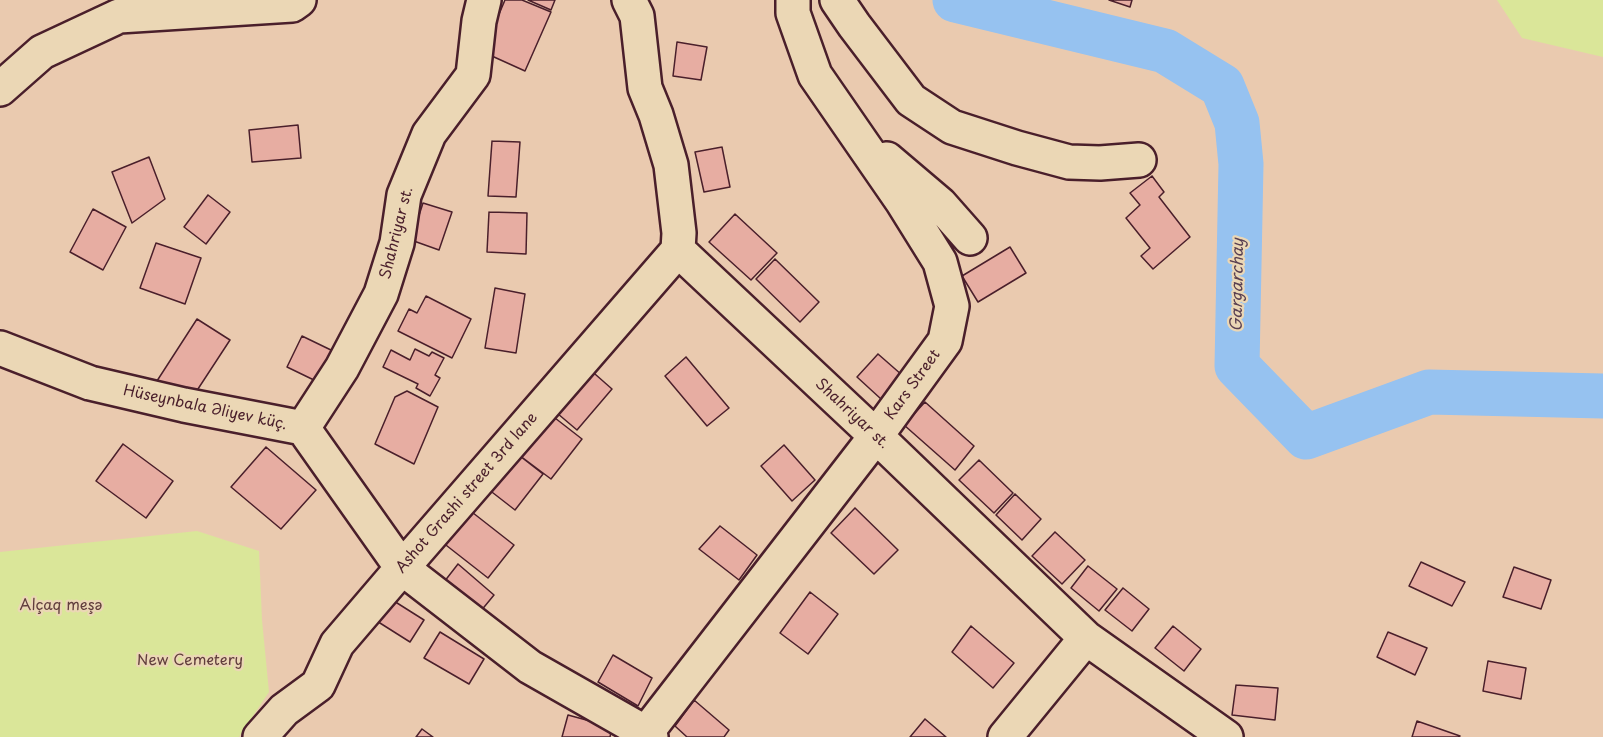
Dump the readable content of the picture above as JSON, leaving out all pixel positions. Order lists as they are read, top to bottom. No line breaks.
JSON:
{"streets":{"street":["Shahriyar st.","Kars Street","Hüseynbala Əliyev küç.","Ashot Grashi street 3rd lane"]},"crossings":[["Shahriyar st.","Kars Street"],["Shahriyar st.","Hüseynbala Əliyev küç."],["Shahriyar st.","Ashot Grashi street 3rd lane"],["Kars Street","Hüseynbala Əliyev küç."],["Hüseynbala Əliyev küç.","Ashot Grashi street 3rd lane"]],"water":["Gargarchay"],"parks":["Alçaq meşə","New Cemetery"]}
